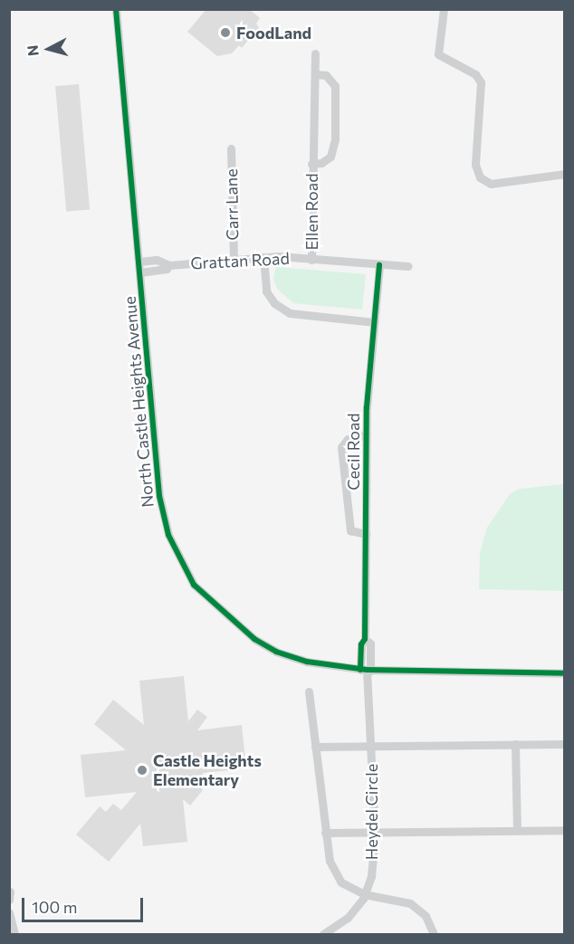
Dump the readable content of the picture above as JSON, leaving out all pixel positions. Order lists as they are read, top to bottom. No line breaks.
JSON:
{"streets":{"street":["Carr Lane","Ellen Road","Grattan Road","North Castle Heights Avenue","Cecil Road","Heydel Circle"]},"crossings":[["Carr Lane","Grattan Road"],["Ellen Road","Grattan Road"],["Grattan Road","Cecil Road"],["North Castle Heights Avenue","Heydel Circle"],["Cecil Road","Heydel Circle"]],"places":["FoodLand","Castle Heights Elementary"],"scale_bar":"100 m","north":"left"}
